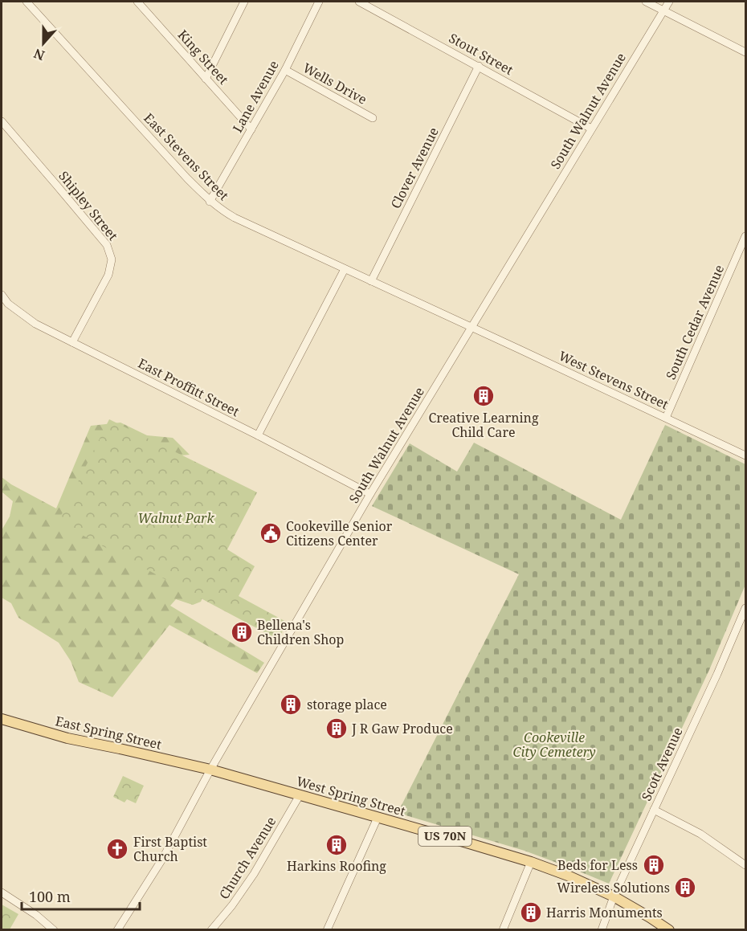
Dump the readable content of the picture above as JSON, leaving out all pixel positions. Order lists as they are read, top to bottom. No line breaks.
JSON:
{"streets":{"main road":["East Spring Street","West Spring Street","US 70N"],"street":["Stout Street","King Street","Wells Drive","Lane Avenue","South Walnut Avenue","East Stevens Street","Clover Avenue","Shipley Street","South Cedar Avenue","West Stevens Street","East Proffitt Street","Scott Avenue","Church Avenue"]},"crossings":[["Stout Street","South Walnut Avenue"],["Stout Street","Clover Avenue"],["King Street","Lane Avenue"],["Wells Drive","Lane Avenue"],["Lane Avenue","East Stevens Street"],["South Walnut Avenue","East Stevens Street"],["South Walnut Avenue","West Stevens Street"],["South Walnut Avenue","East Proffitt Street"],["South Walnut Avenue","East Spring Street"],["South Walnut Avenue","West Spring Street"],["East Stevens Street","Clover Avenue"],["East Stevens Street","West Stevens Street"],["Shipley Street","East Proffitt Street"],["South Cedar Avenue","West Stevens Street"],["East Spring Street","West Spring Street"],["Scott Avenue","West Spring Street"],["West Spring Street","Church Avenue"]],"parks":["Walnut Park","Cookeville City Cemetery"],"places":{"building":["Creative Learning Child Care","Bellena's Children Shop","storage place","J R Gaw Produce","Harkins Roofing","Beds for Less","Wireless Solutions","Harris Monuments"],"public building":["Cookeville Senior Citizens Center"],"church":["First Baptist Church"]},"scale_bar":"100 m","north":"bottom"}
